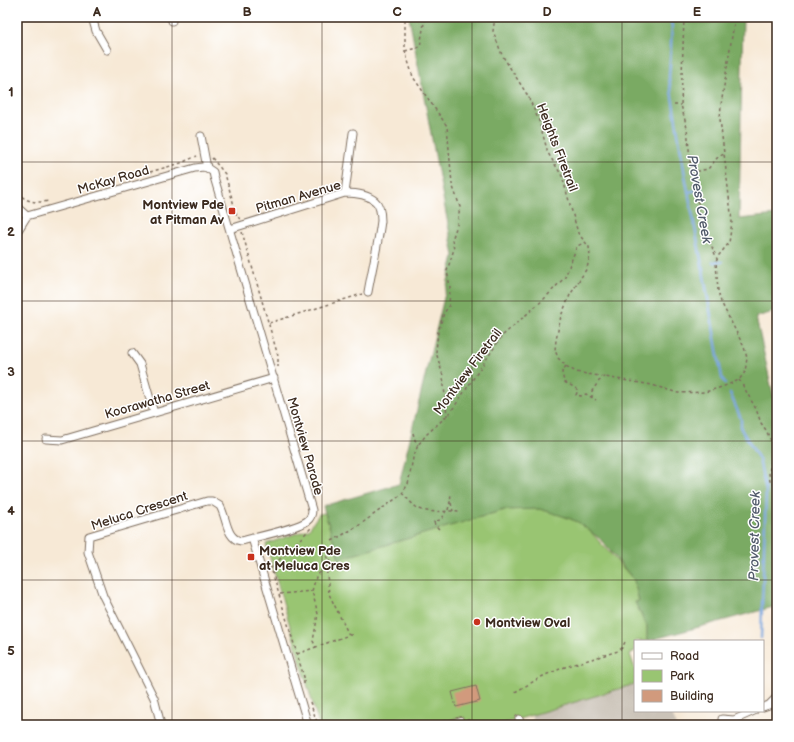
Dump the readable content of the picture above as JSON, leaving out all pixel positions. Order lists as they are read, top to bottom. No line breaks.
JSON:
{"streets":{"street":["McKay Road","Pitman Avenue","Koorawatha Street","Montview Parade","Meluca Crescent"],"path":["Heights Firetrail","Montview Firetrail"]},"crossings":[["Heights Firetrail","Montview Firetrail"],["McKay Road","Montview Parade"],["Pitman Avenue","Montview Parade"],["Koorawatha Street","Montview Parade"],["Montview Parade","Meluca Crescent"]],"water":["Provest Creek"],"places":{"transit":["Montview Pde at Pitman Av","Montview Pde at Meluca Cres"],"other":["Montview Oval"]},"legend":["Road","Park","Building"],"grid":{"columns":["A","B","C","D","E"],"rows":["1","2","3","4","5"]}}
